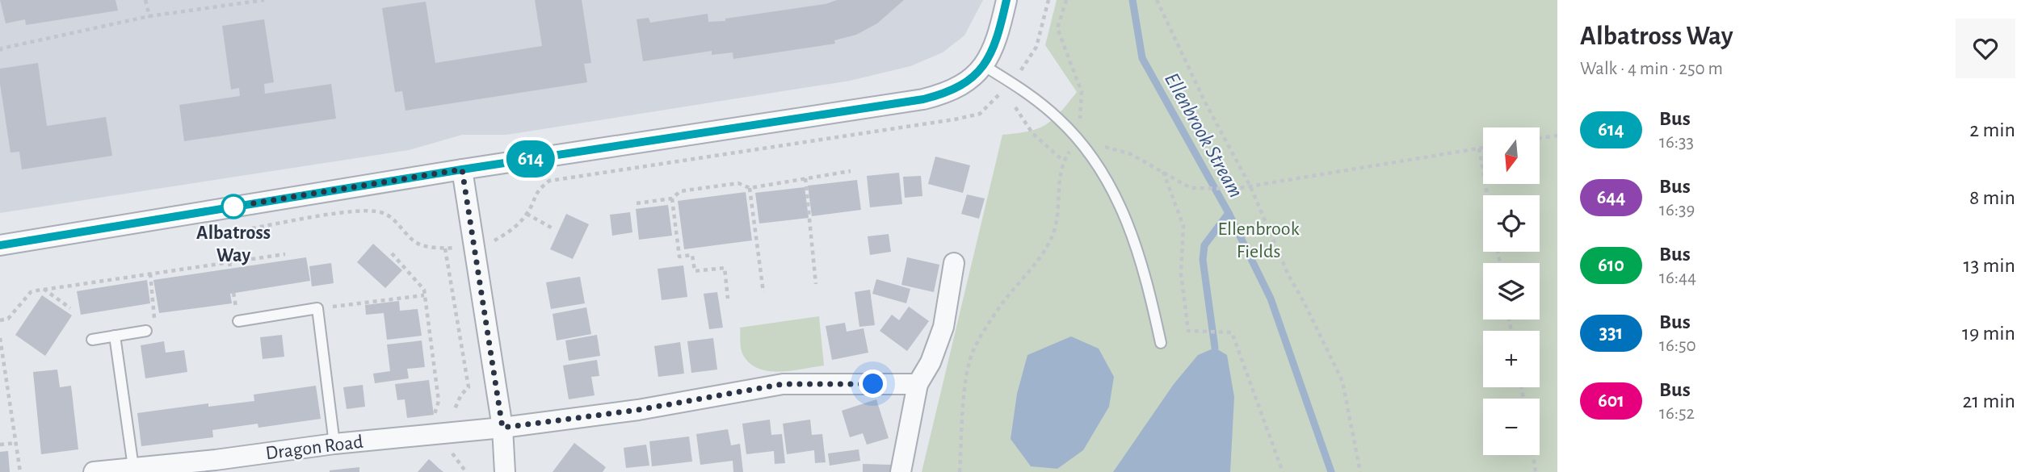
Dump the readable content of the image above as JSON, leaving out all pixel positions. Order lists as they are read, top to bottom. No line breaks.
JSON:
{"streets":{"street":["Dragon Road"]},"water":["Ellenbrook Stream"],"parks":["Ellenbrook Fields"],"places":["Albatross Way"],"lines":["bus line 614"],"north":"bottom","page":{"on_map":"614","heading":["Albatross Way","Walk · 4 min · 250 m"],"list":[{"mark":"614","name":"Bus","note":"16:33","value":"2 min"},{"mark":"644","name":"Bus","note":"16:39","value":"8 min"},{"mark":"610","name":"Bus","note":"16:44","value":"13 min"},{"mark":"331","name":"Bus","note":"16:50","value":"19 min"},{"mark":"601","name":"Bus","note":"16:52","value":"21 min"}],"map_buttons":["+","−"]}}
